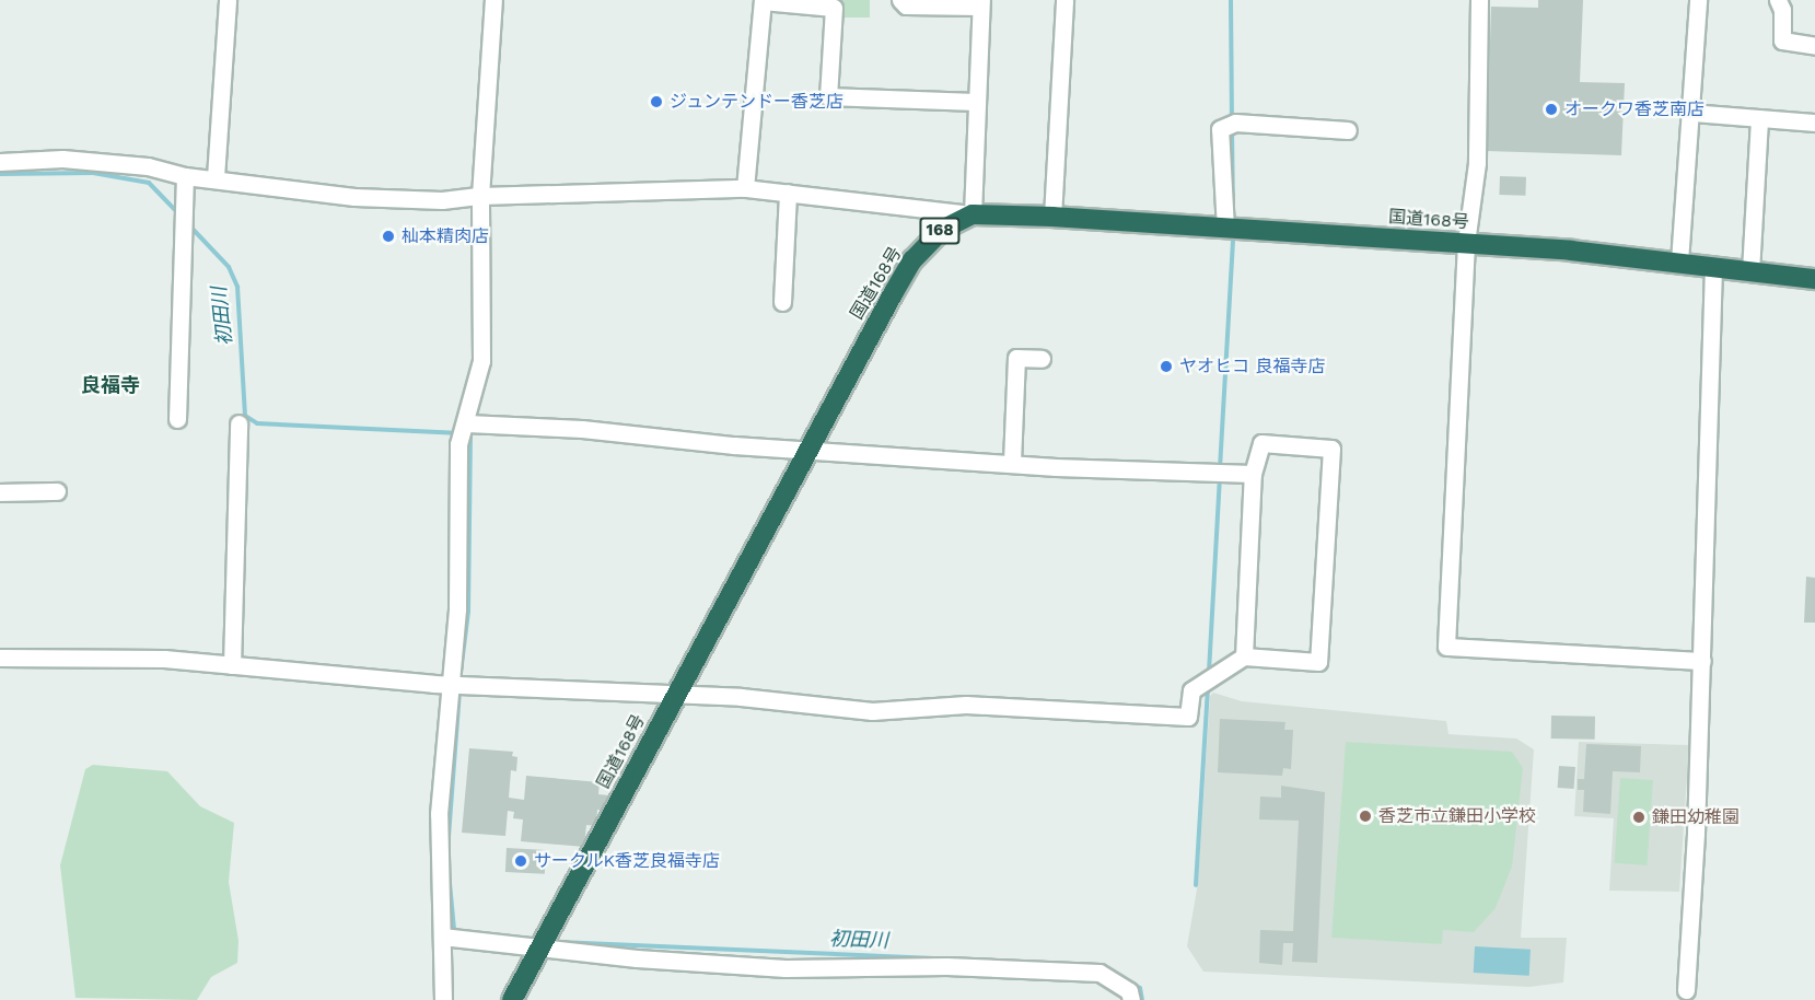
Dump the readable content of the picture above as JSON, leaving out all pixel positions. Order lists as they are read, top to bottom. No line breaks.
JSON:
{"streets":{"highway":["国道168号","168"]},"districts":["良福寺"],"water":["初田川"],"places":["ジュンテンドー香芝店","オークワ香芝南店","杣本精肉店","ヤオヒコ 良福寺店","香芝市立鎌田小学校","鎌田幼稚園","サークルK香芝良福寺店"]}
